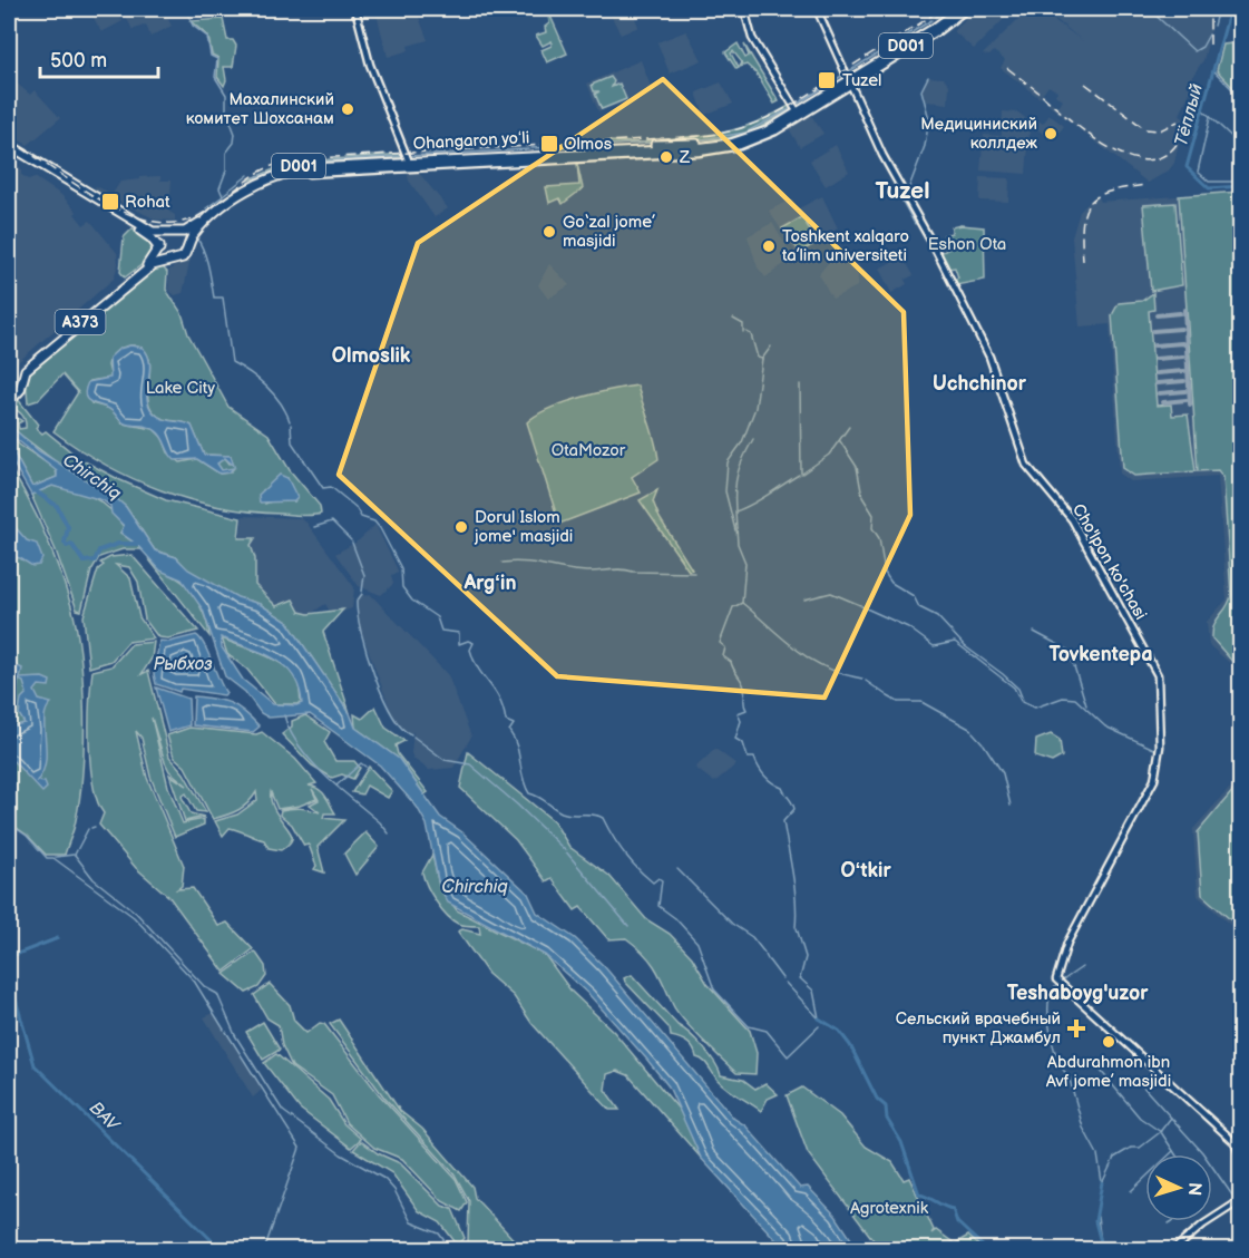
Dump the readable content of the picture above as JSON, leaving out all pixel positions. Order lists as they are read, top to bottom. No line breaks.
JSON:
{"streets":{"highway":["D001","Ohangaron yoʻli","A373"],"main road":["Cho'lpon ko'chasi"]},"crossings":[["D001","Ohangaron yoʻli"],["D001","A373"],["Ohangaron yoʻli","A373"],["Ohangaron yoʻli","Cho'lpon ko'chasi"]],"districts":["Tuzel","Olmoslik","Uchchinor","Argʻin","Tovkentepa","Oʻtkir","Teshaboyg'uzor"],"water":["Тёплый","Chirchiq","Рыбхоз","BAV"],"parks":["Eshon Ota","Lake City","OtaMozor","Agrotexnik"],"places":{"transit":["Tuzel","Olmos","Rohat"],"other":["Махалинский комитет Шохcанам","Медициниский коллдеж","Z","Go‘zal jome’ masjidi","Toshkent xalqaro ta’lim universiteti","Dorul Islom jome' masjidi","Abdurahmon ibn Avf jome’ masjidi"],"health":["Сельский врачебный пункт Джамбул"]},"scale_bar":"500 m","north":"right"}
